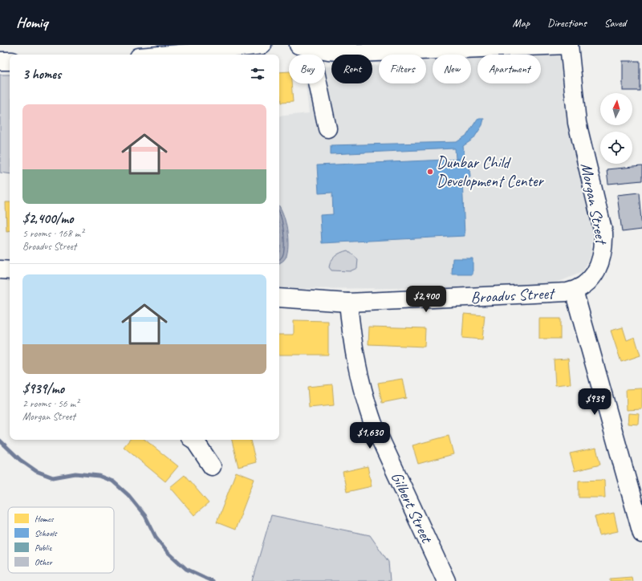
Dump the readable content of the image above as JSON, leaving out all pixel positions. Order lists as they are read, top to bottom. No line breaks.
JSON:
{"streets":{"street":["Morgan Street","Broadus Street","Gilbert Street"]},"crossings":[["Morgan Street","Broadus Street"],["Broadus Street","Gilbert Street"]],"places":["Dunbar Child Development Center"],"legend":["Homes","Schools","Public","Other"],"north":"top","page":{"header":"Homiq","nav":["Map","Directions","Saved"],"chip":["Buy","Rent","Filters","New","Apartment"],"heading":"3 homes","list":[{"name":"$2,400/mo","note":"5 rooms · 168 m² · Broadus Street"},{"name":"$939/mo","note":"2 rooms · 56 m² · Morgan Street"}],"price":["$2,400","$939","$1,630"]}}
